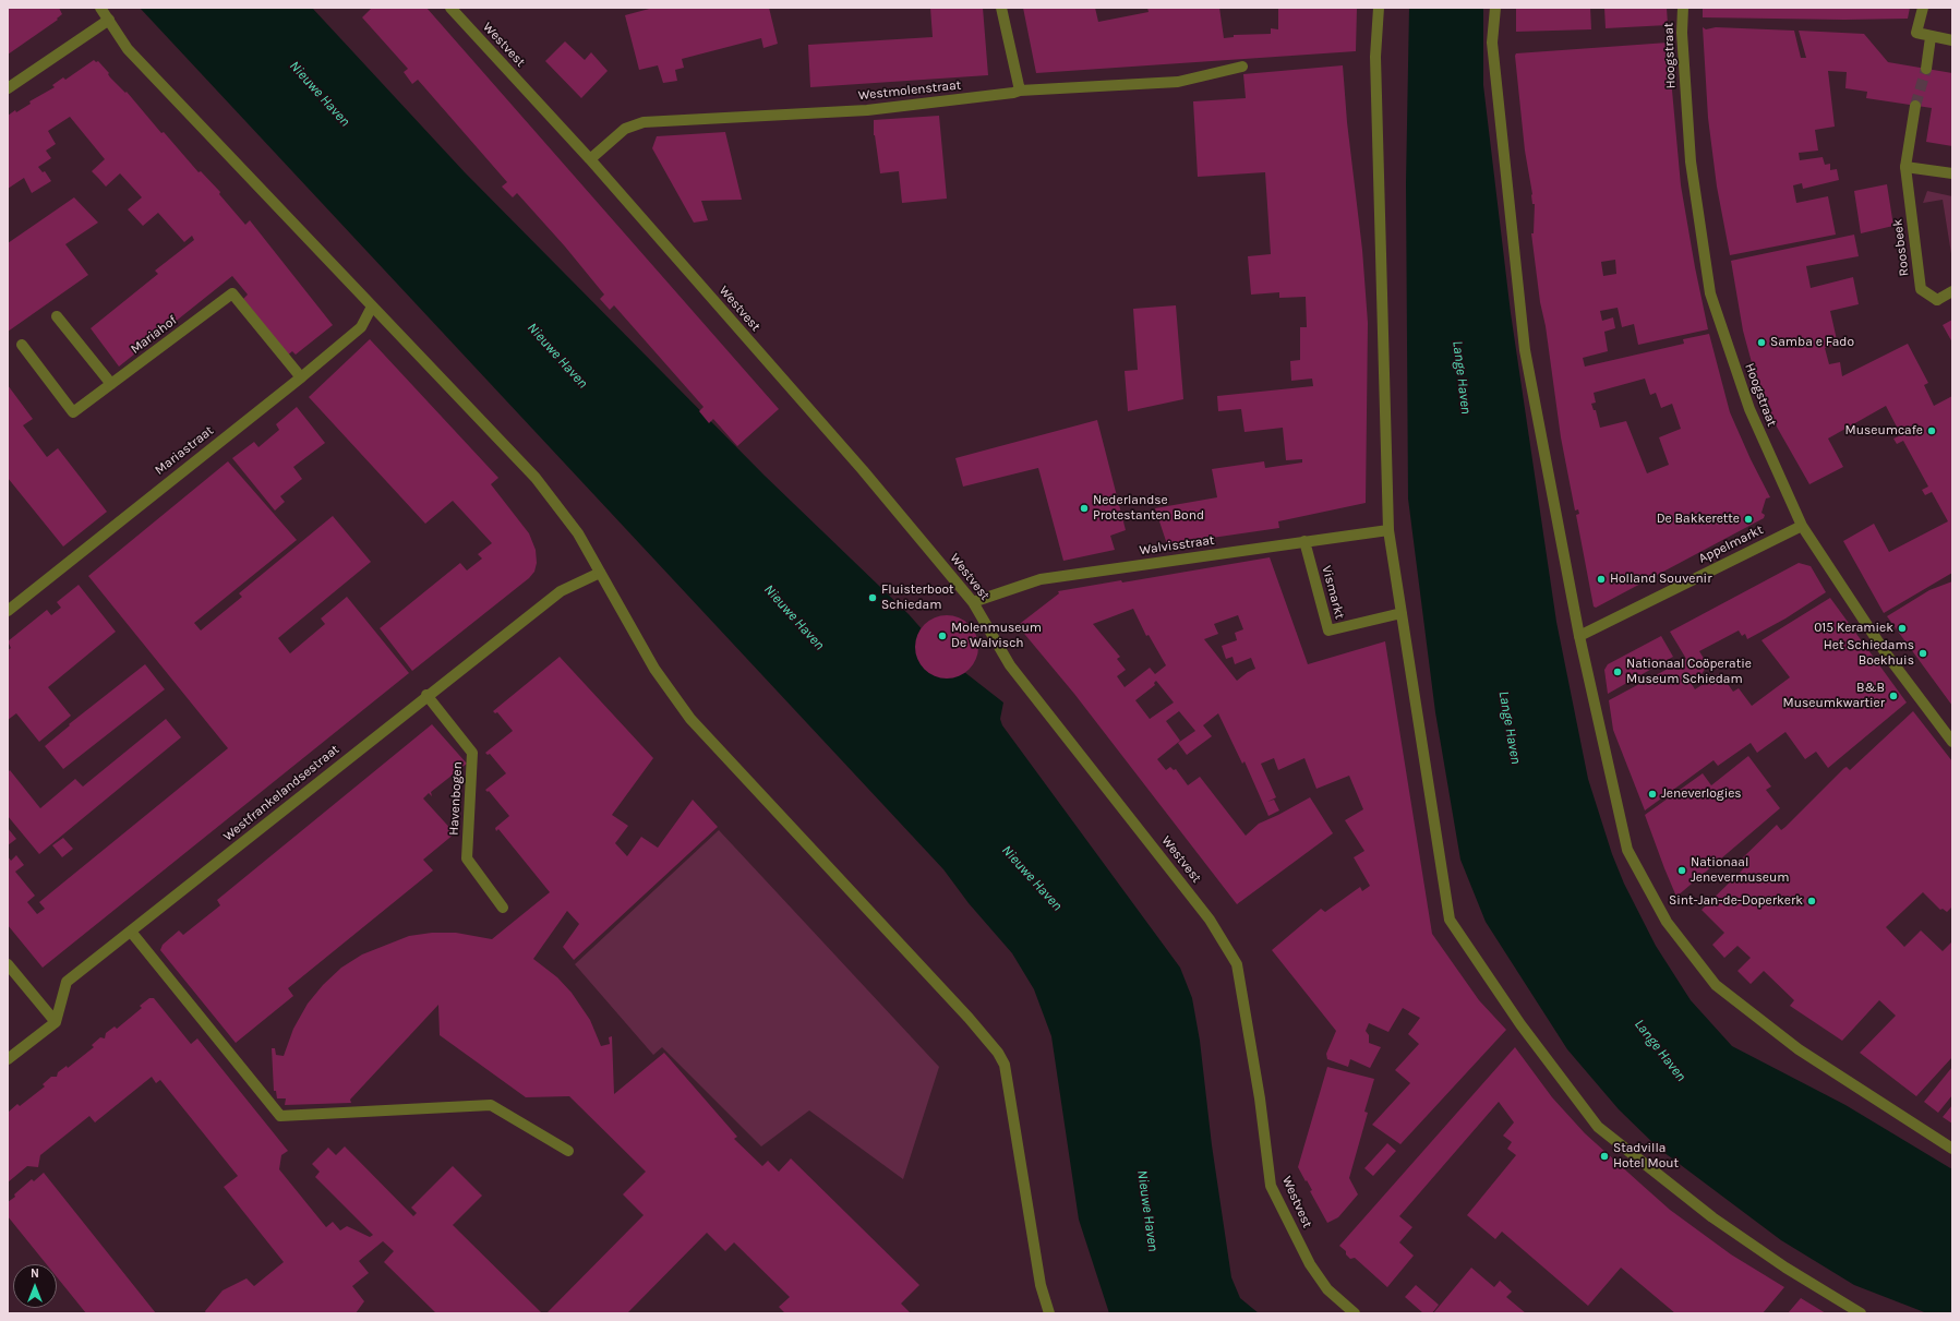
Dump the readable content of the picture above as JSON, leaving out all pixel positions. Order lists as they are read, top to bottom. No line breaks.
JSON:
{"streets":{"street":["Westvest","Hoogstraat","Westmolenstraat","Roosbeek","Mariahof","Mariastraat","Appelmarkt","Walvisstraat","Vismarkt","Westfrankelandsestraat","Havenbogen"]},"crossings":[["Westvest","Westmolenstraat"],["Westvest","Walvisstraat"],["Hoogstraat","Appelmarkt"],["Mariahof","Mariastraat"],["Walvisstraat","Vismarkt"],["Westfrankelandsestraat","Havenbogen"]],"water":["Nieuwe Haven","Lange Haven"],"places":["Samba e Fado","Museumcafe","Nederlandse Protestanten Bond","De Bakkerette","Holland Souvenir","Fluisterboot Schiedam","015 Keramiek","Molenmuseum De Walvisch","Het Schiedams Boekhuis","Nationaal Coöperatie Museum Schiedam","B&B Museumkwartier","Jeneverlogies","Nationaal Jenevermuseum","Sint-Jan-de-Doperkerk","Stadvilla Hotel Mout"],"north":"top"}
